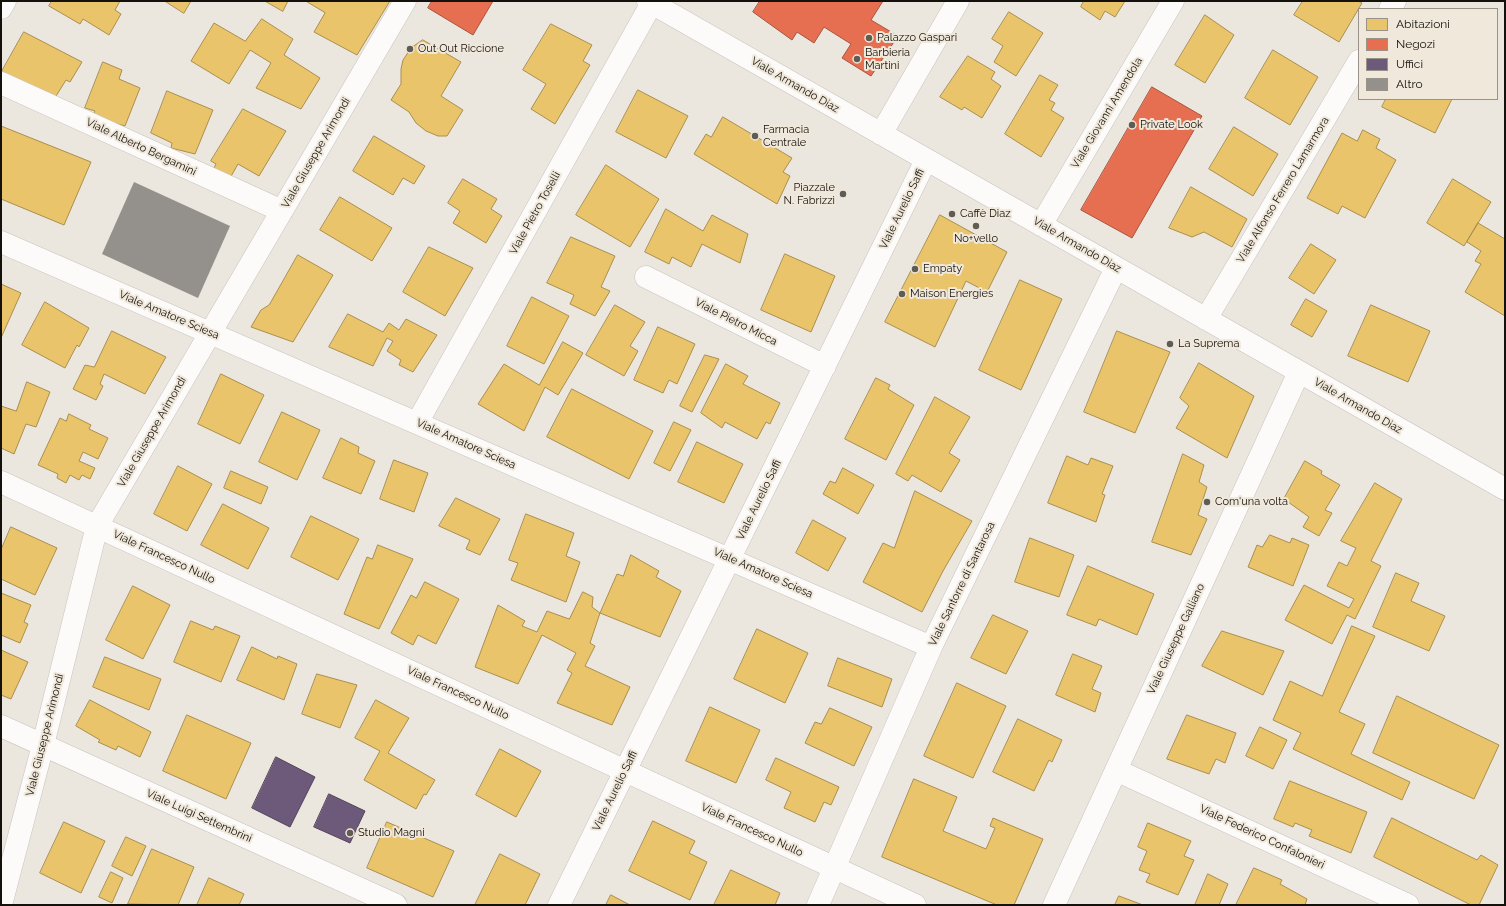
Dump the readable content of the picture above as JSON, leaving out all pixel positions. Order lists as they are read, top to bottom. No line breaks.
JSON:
{"streets":{"street":["Viale Armando Diaz","Viale Giovanni Amendola","Viale Alberto Bergamini","Viale Giuseppe Arimondi","Viale Alfonso Ferrero Lamarmora","Viale Aurelio Saffi","Viale Pietro Toselli","Viale Amatore Sciesa","Viale Pietro Micca","Viale Francesco Nullo","Viale Santorre di Santarosa","Viale Giuseppe Galliano","Viale Luigi Settembrini","Viale Federico Confalonieri"]},"crossings":[["Viale Armando Diaz","Viale Giovanni Amendola"],["Viale Armando Diaz","Viale Alfonso Ferrero Lamarmora"],["Viale Armando Diaz","Viale Aurelio Saffi"],["Viale Armando Diaz","Viale Pietro Toselli"],["Viale Armando Diaz","Viale Santorre di Santarosa"],["Viale Armando Diaz","Viale Giuseppe Galliano"],["Viale Alberto Bergamini","Viale Giuseppe Arimondi"],["Viale Giuseppe Arimondi","Viale Amatore Sciesa"],["Viale Giuseppe Arimondi","Viale Francesco Nullo"],["Viale Giuseppe Arimondi","Viale Luigi Settembrini"],["Viale Aurelio Saffi","Viale Amatore Sciesa"],["Viale Aurelio Saffi","Viale Pietro Micca"],["Viale Aurelio Saffi","Viale Francesco Nullo"],["Viale Pietro Toselli","Viale Amatore Sciesa"],["Viale Amatore Sciesa","Viale Santorre di Santarosa"],["Viale Francesco Nullo","Viale Santorre di Santarosa"],["Viale Giuseppe Galliano","Viale Federico Confalonieri"]],"places":["Palazzo Gaspari","Out Out Riccione","Barbieria Martini","Private Look","Farmacia Centrale","Piazzale N. Fabrizzi","Caffè Diaz","No+vello","Empaty","Maison Energies","La Suprema","Com'una volta","Studio Magni"],"legend":["Abitazioni","Negozi","Uffici","Altro"]}
